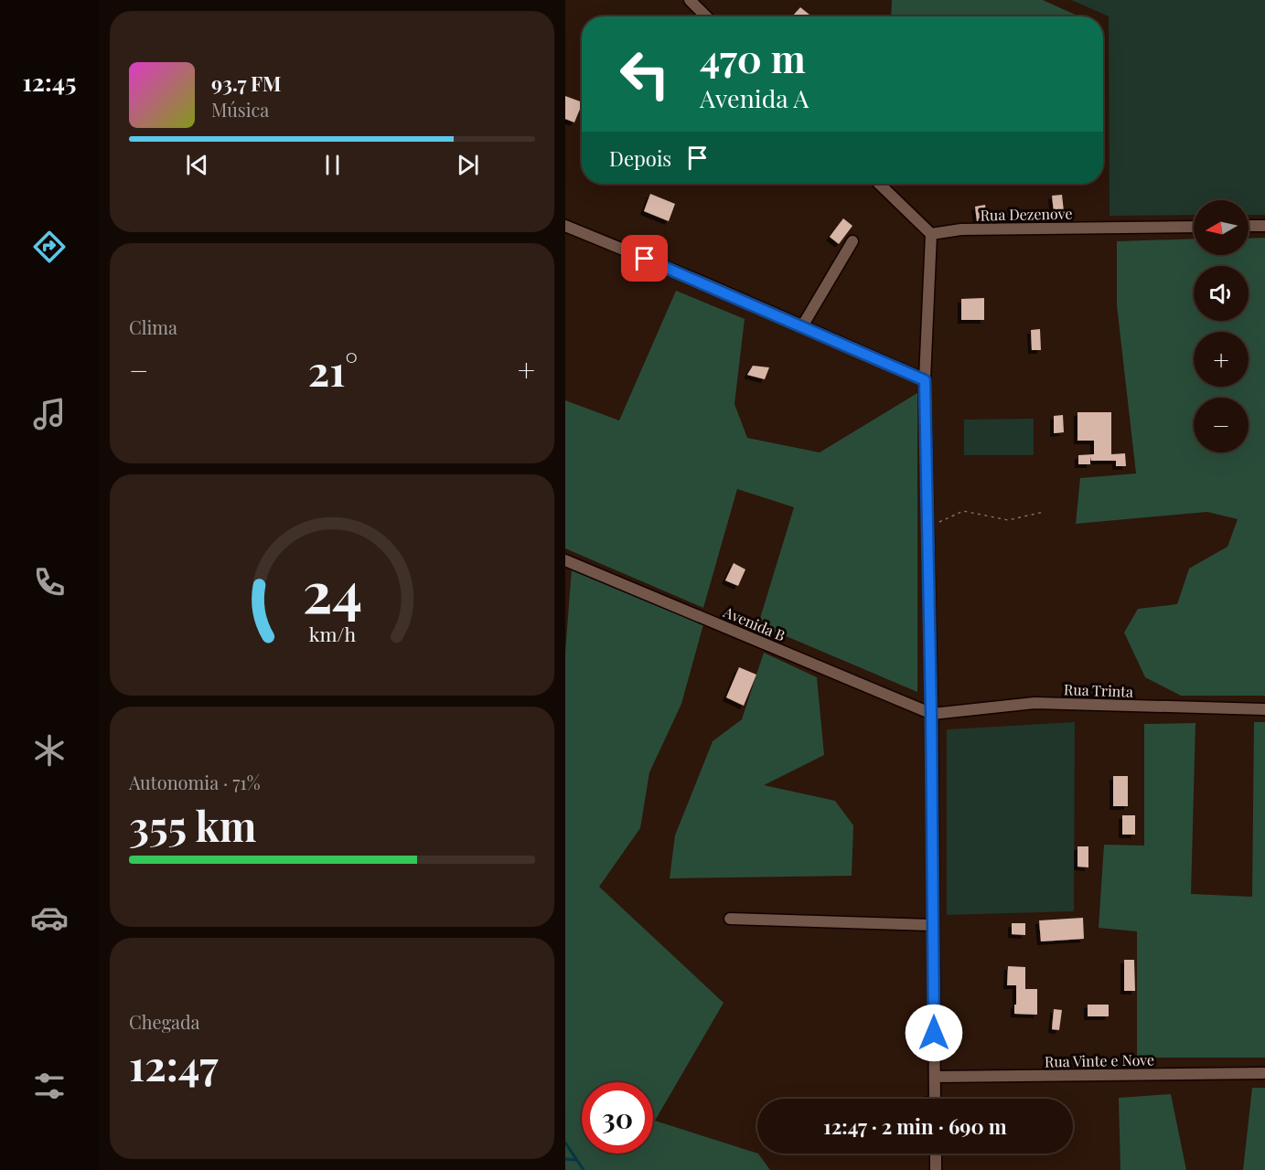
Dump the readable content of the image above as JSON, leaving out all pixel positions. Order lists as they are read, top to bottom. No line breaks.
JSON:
{"streets":{"street":["Rua Dezenove","Avenida B","Rua Trinta","Rua Vinte e Nove"]},"crossings":[["Avenida B","Rua Trinta"]],"north":"left","page":{"tabs":"12:45","turn":["470 m","Avenida A"],"song":["93.7 FM","Música"],"then":"Depois","map_buttons":["+","−"],"tile":["Clima",["Autonomia · 71%","355 km"],["Chegada","12:47"]],"heat":["−","21°","+"],"limit":"30","trip":"12:47 · 2 min · 690 m","gauge":["24","km/h"]}}
